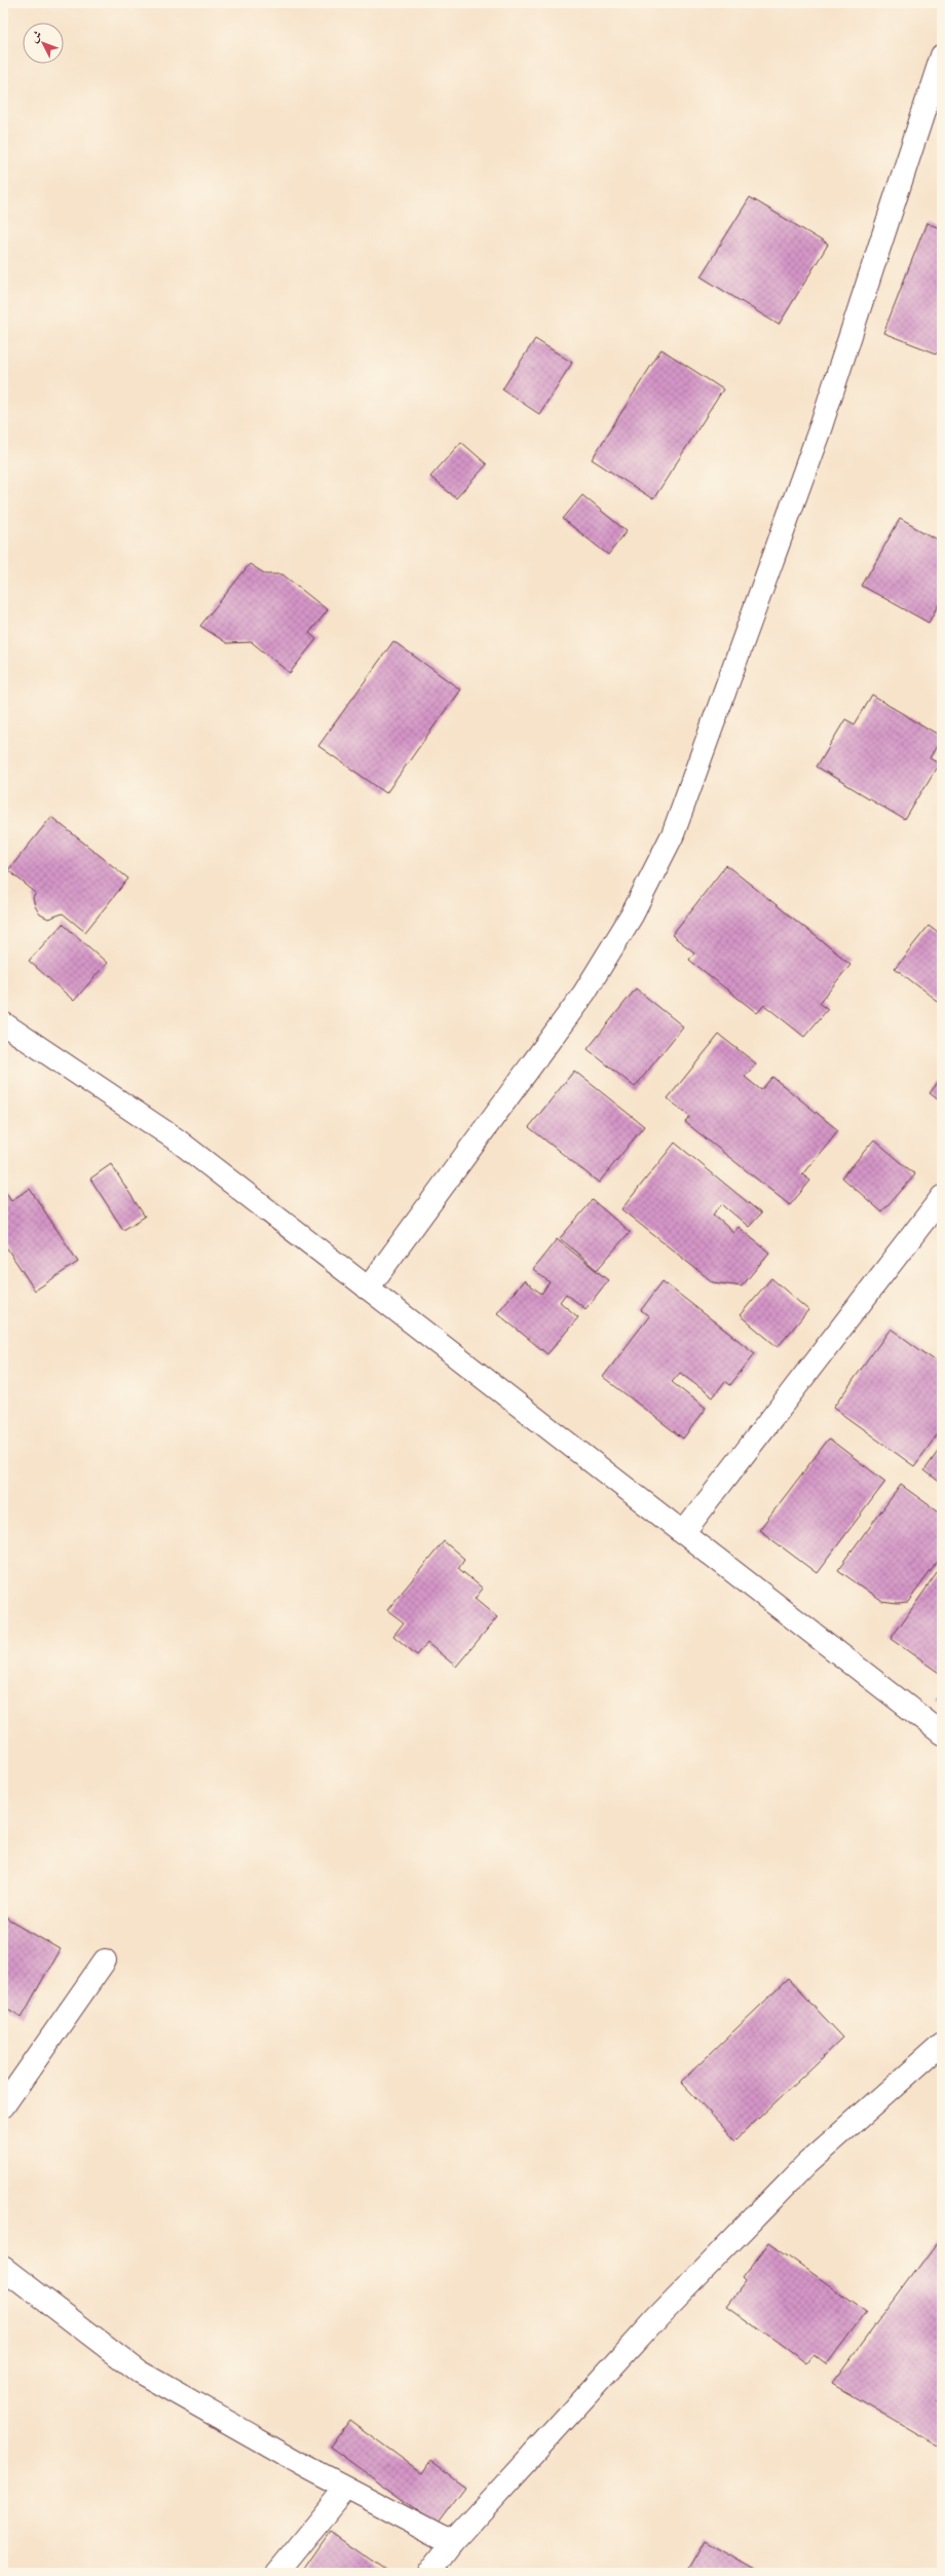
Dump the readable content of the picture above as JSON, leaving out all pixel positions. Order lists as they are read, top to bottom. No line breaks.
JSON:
{"north":"top left"}
